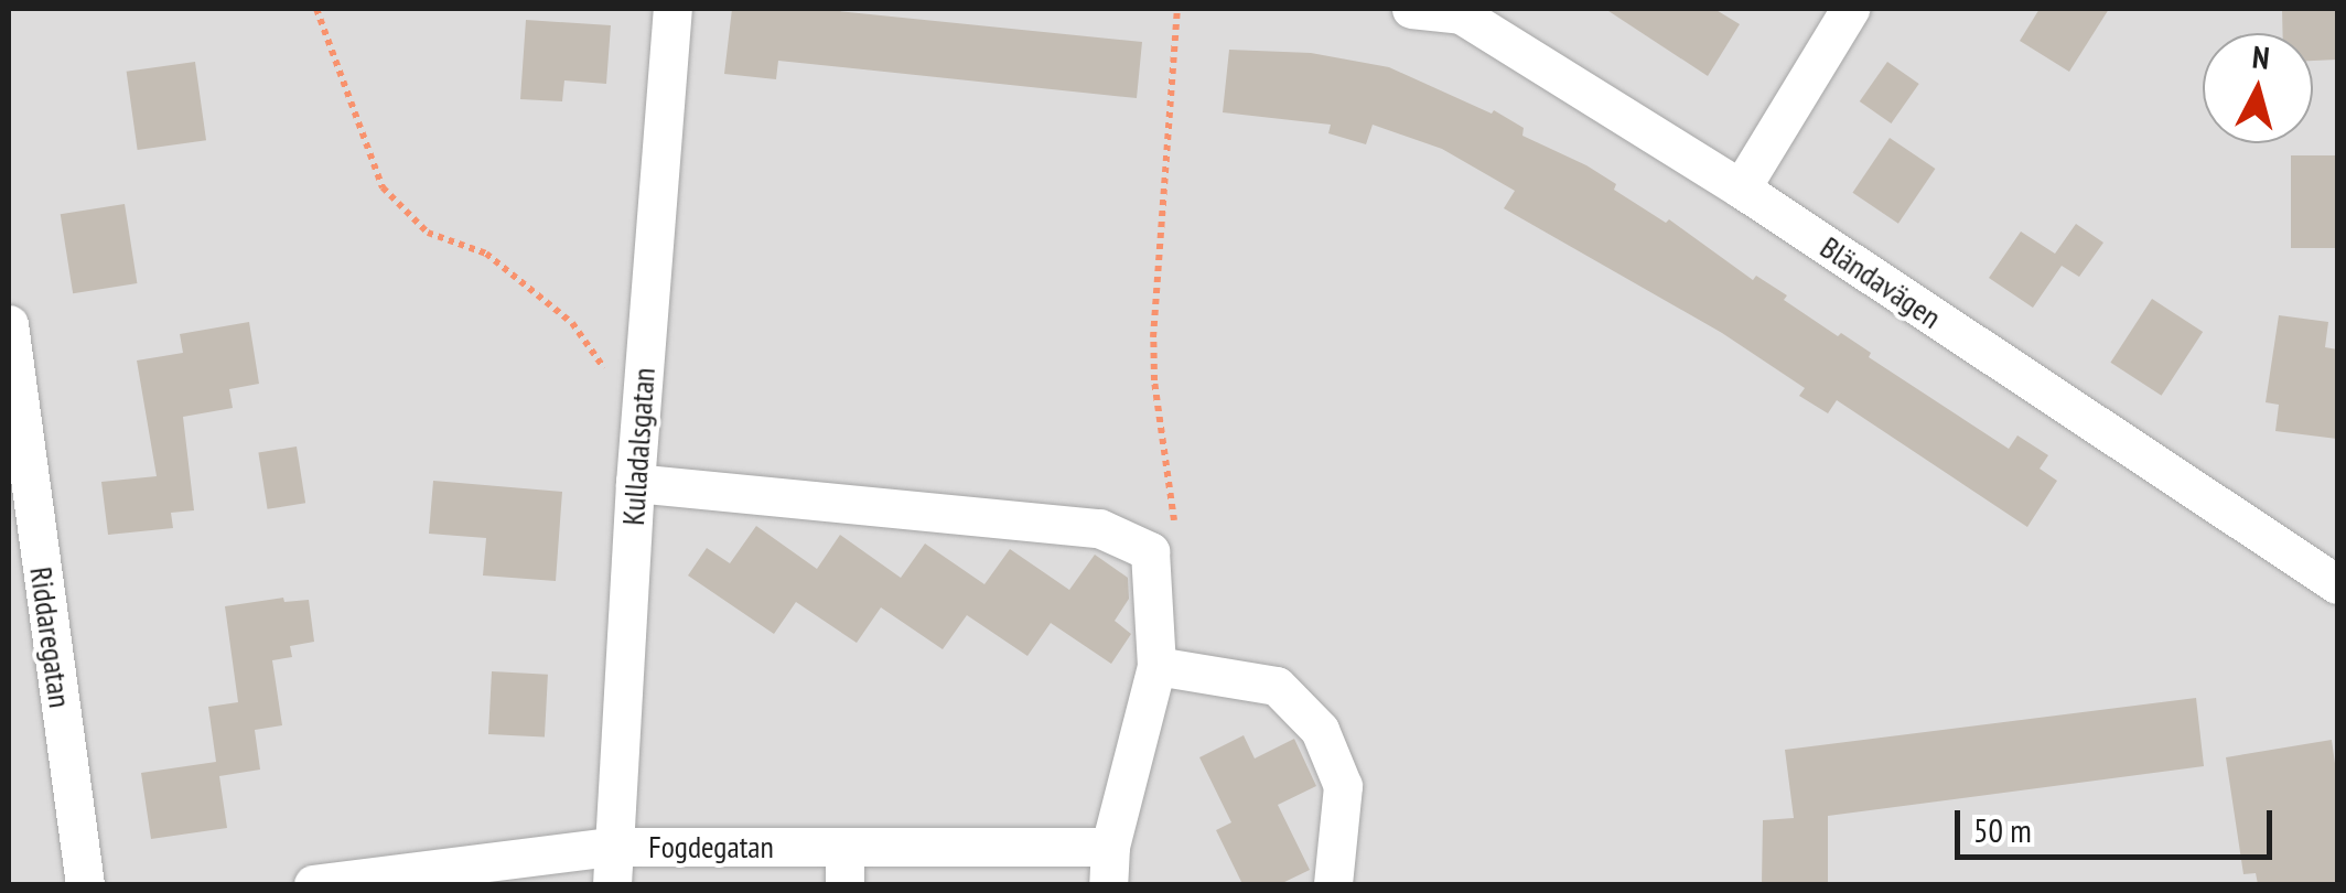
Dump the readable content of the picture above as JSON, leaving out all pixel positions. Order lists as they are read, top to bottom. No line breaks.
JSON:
{"streets":{"street":["Bländavägen","Kulladalsgatan","Riddaregatan","Fogdegatan"]},"crossings":[["Kulladalsgatan","Fogdegatan"]],"scale_bar":"50 m","north":"top"}
